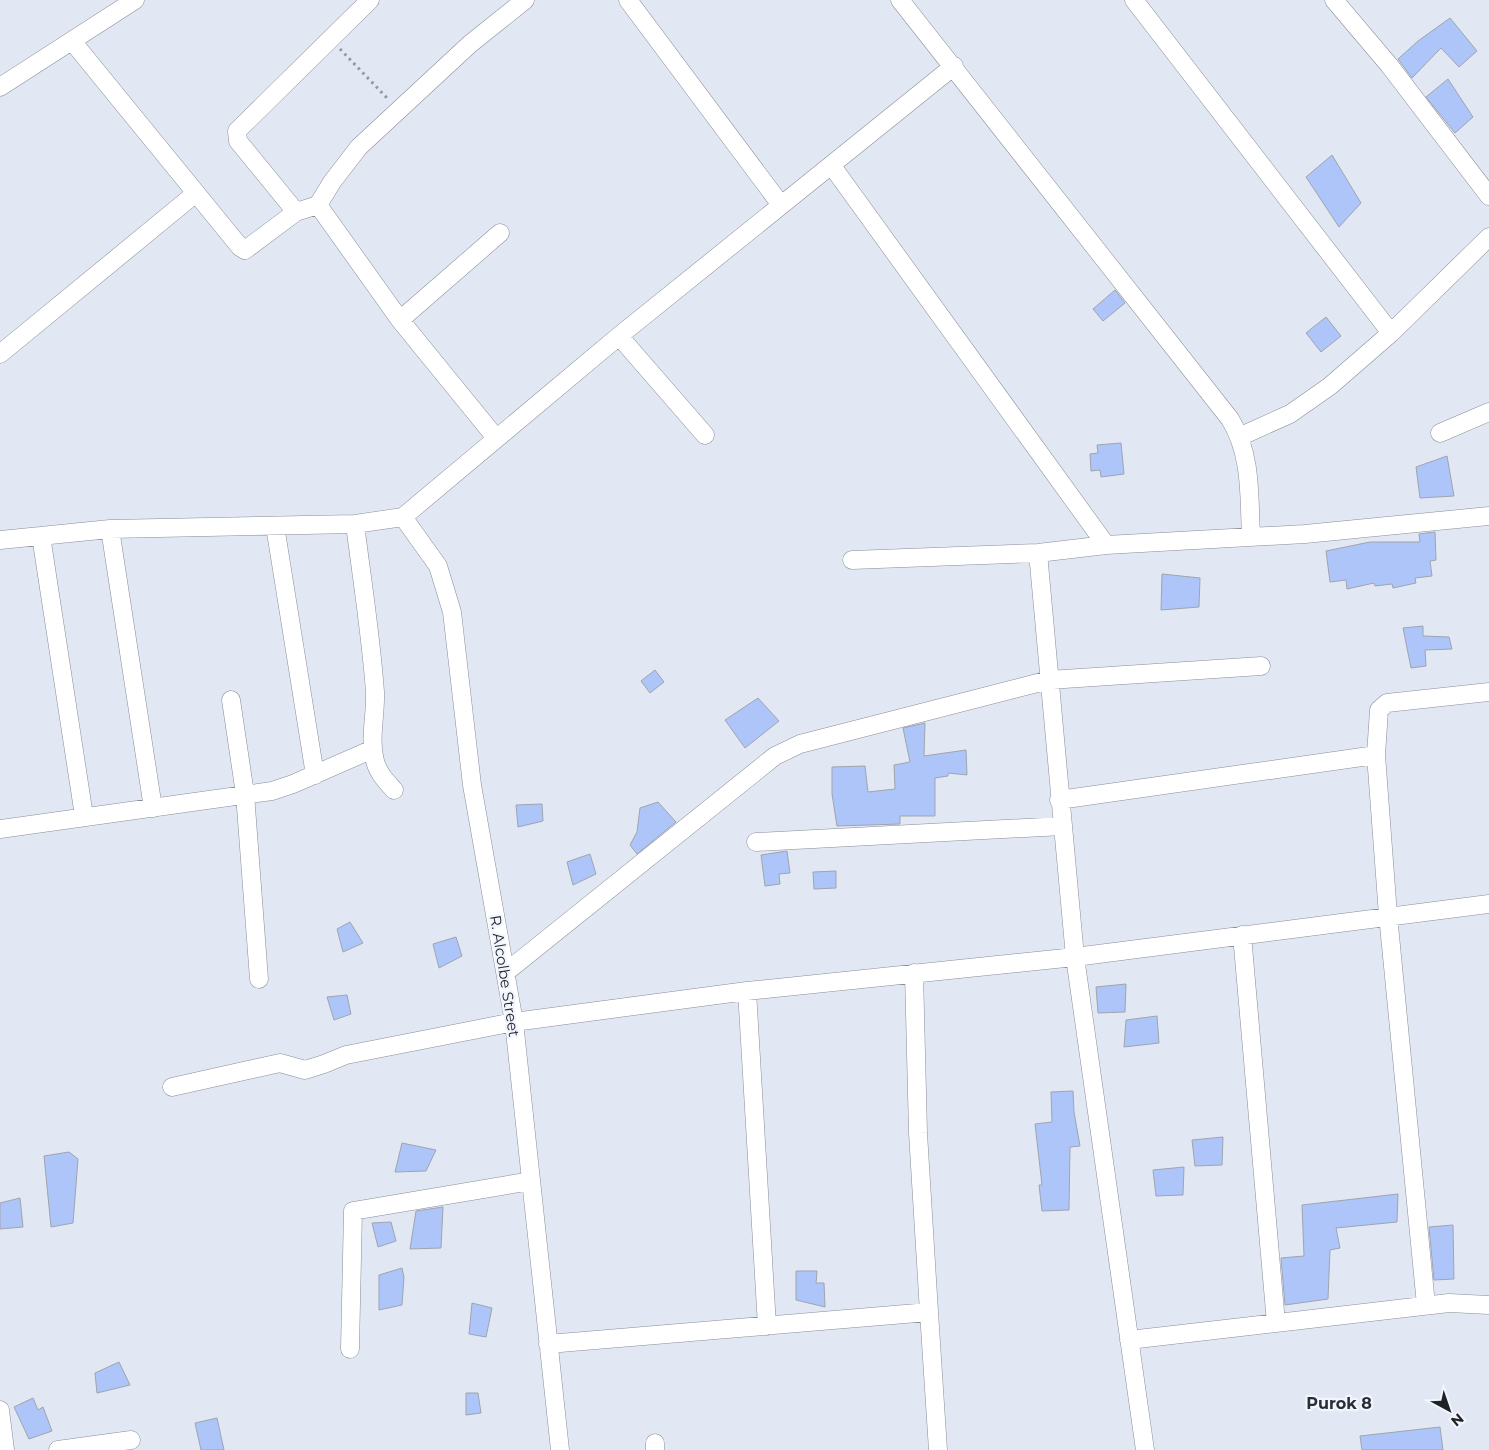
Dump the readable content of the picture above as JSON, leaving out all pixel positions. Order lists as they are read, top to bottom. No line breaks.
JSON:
{"streets":{"street":["R. Alcolbe Street"]},"districts":["Purok 8"],"north":"bottom right"}
